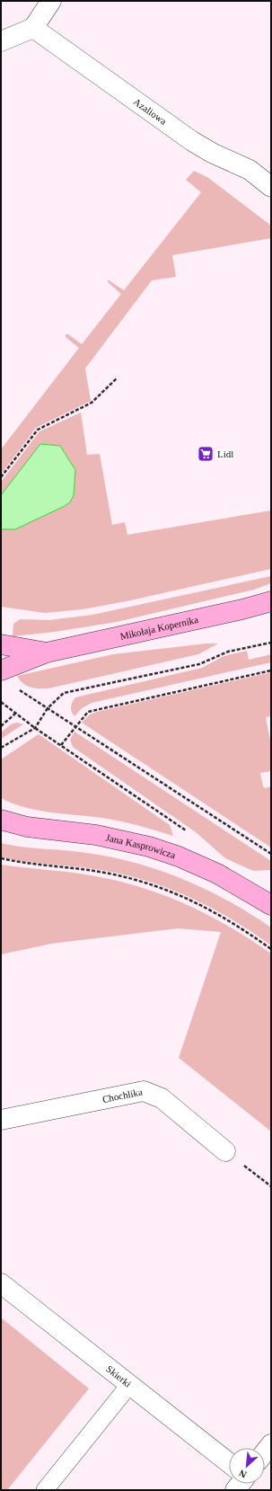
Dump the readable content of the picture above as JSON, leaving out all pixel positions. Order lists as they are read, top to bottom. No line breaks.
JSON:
{"streets":{"street":["Azaliowa","Mikołaja Kopernika","Jana Kasprowicza","Chochlika","Skierki"]},"places":{"supermarket":["Lidl"]},"north":"bottom left"}
